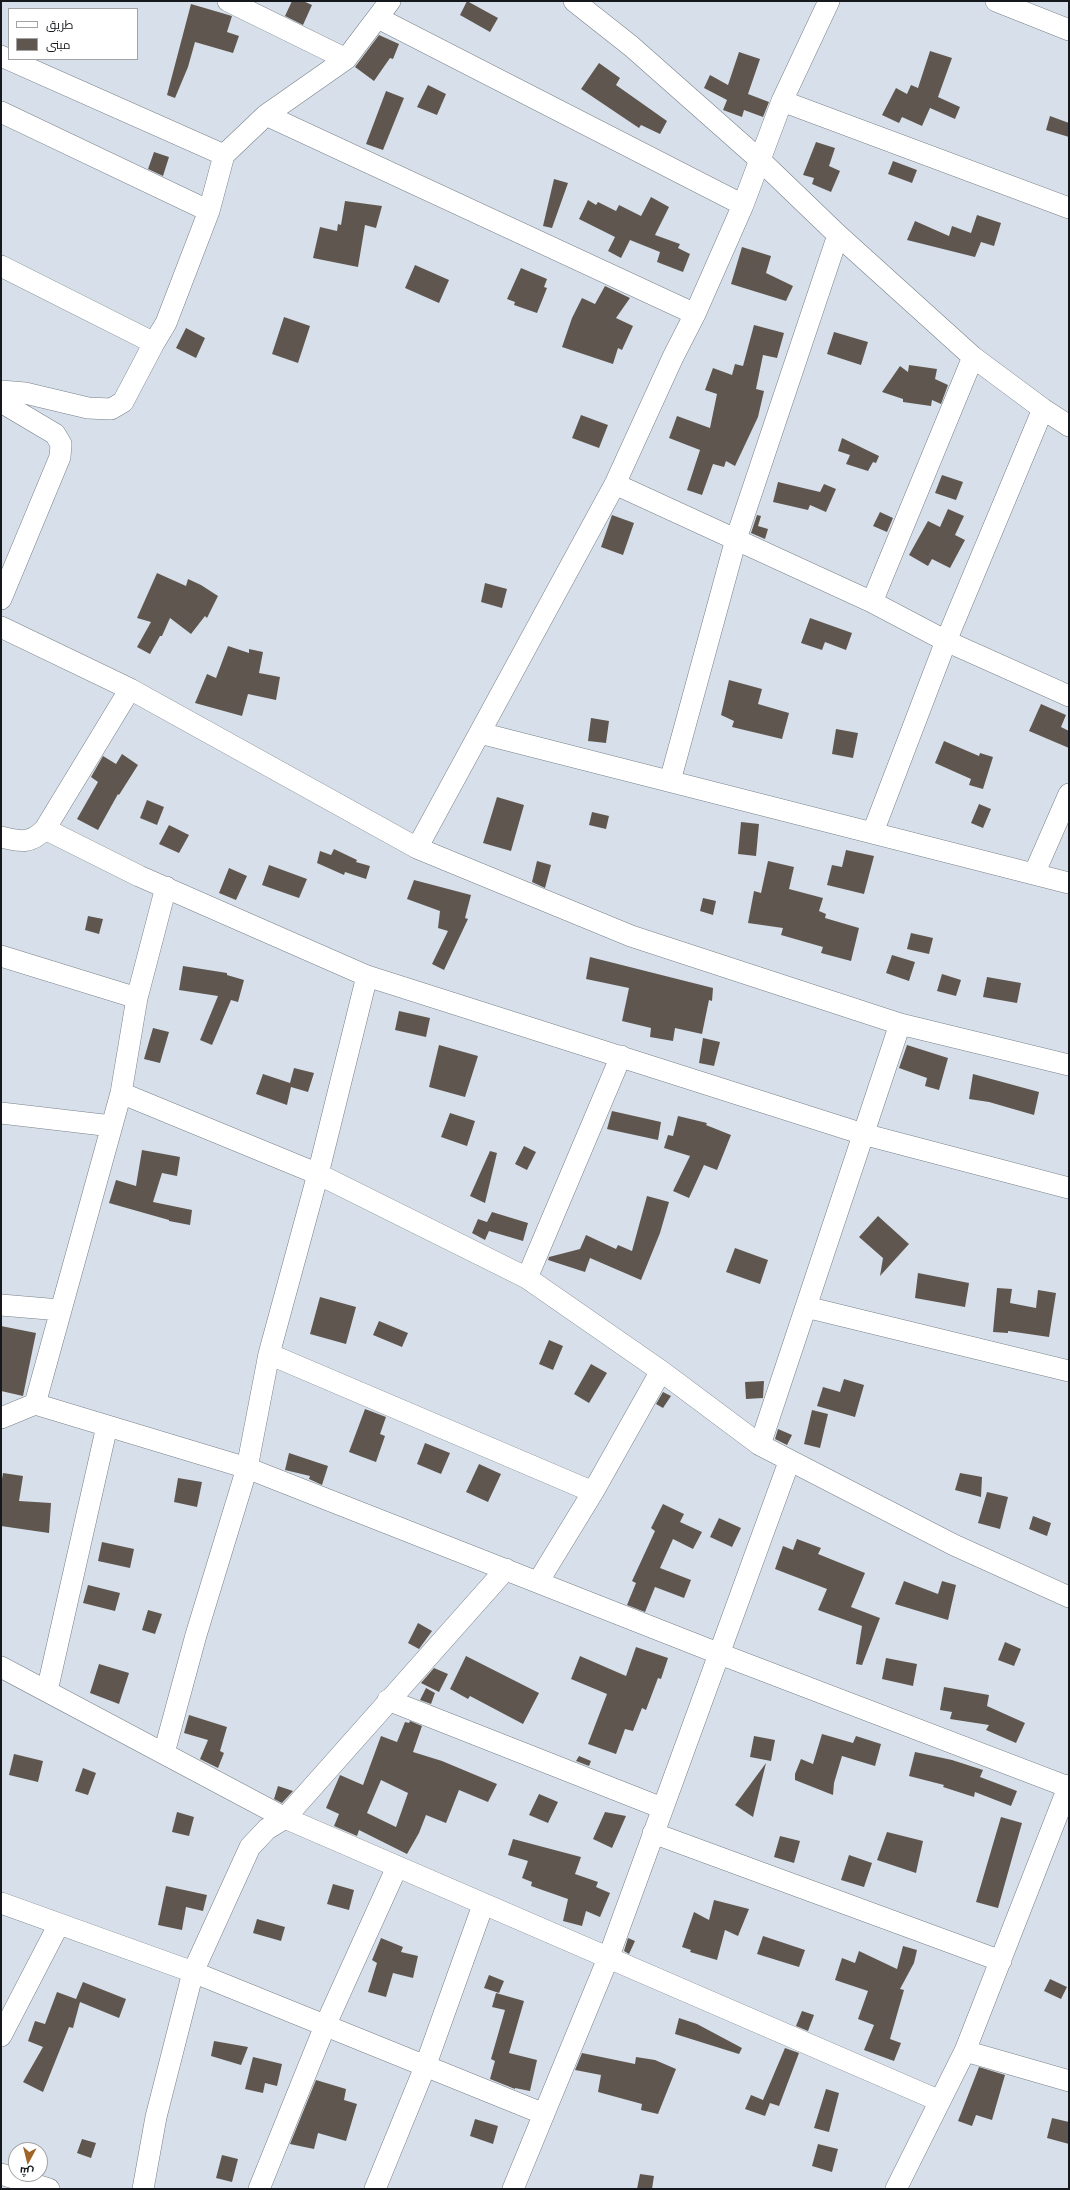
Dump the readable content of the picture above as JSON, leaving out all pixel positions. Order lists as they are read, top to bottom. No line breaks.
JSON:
{"legend":["طريق","مبنى"],"north":"bottom"}
